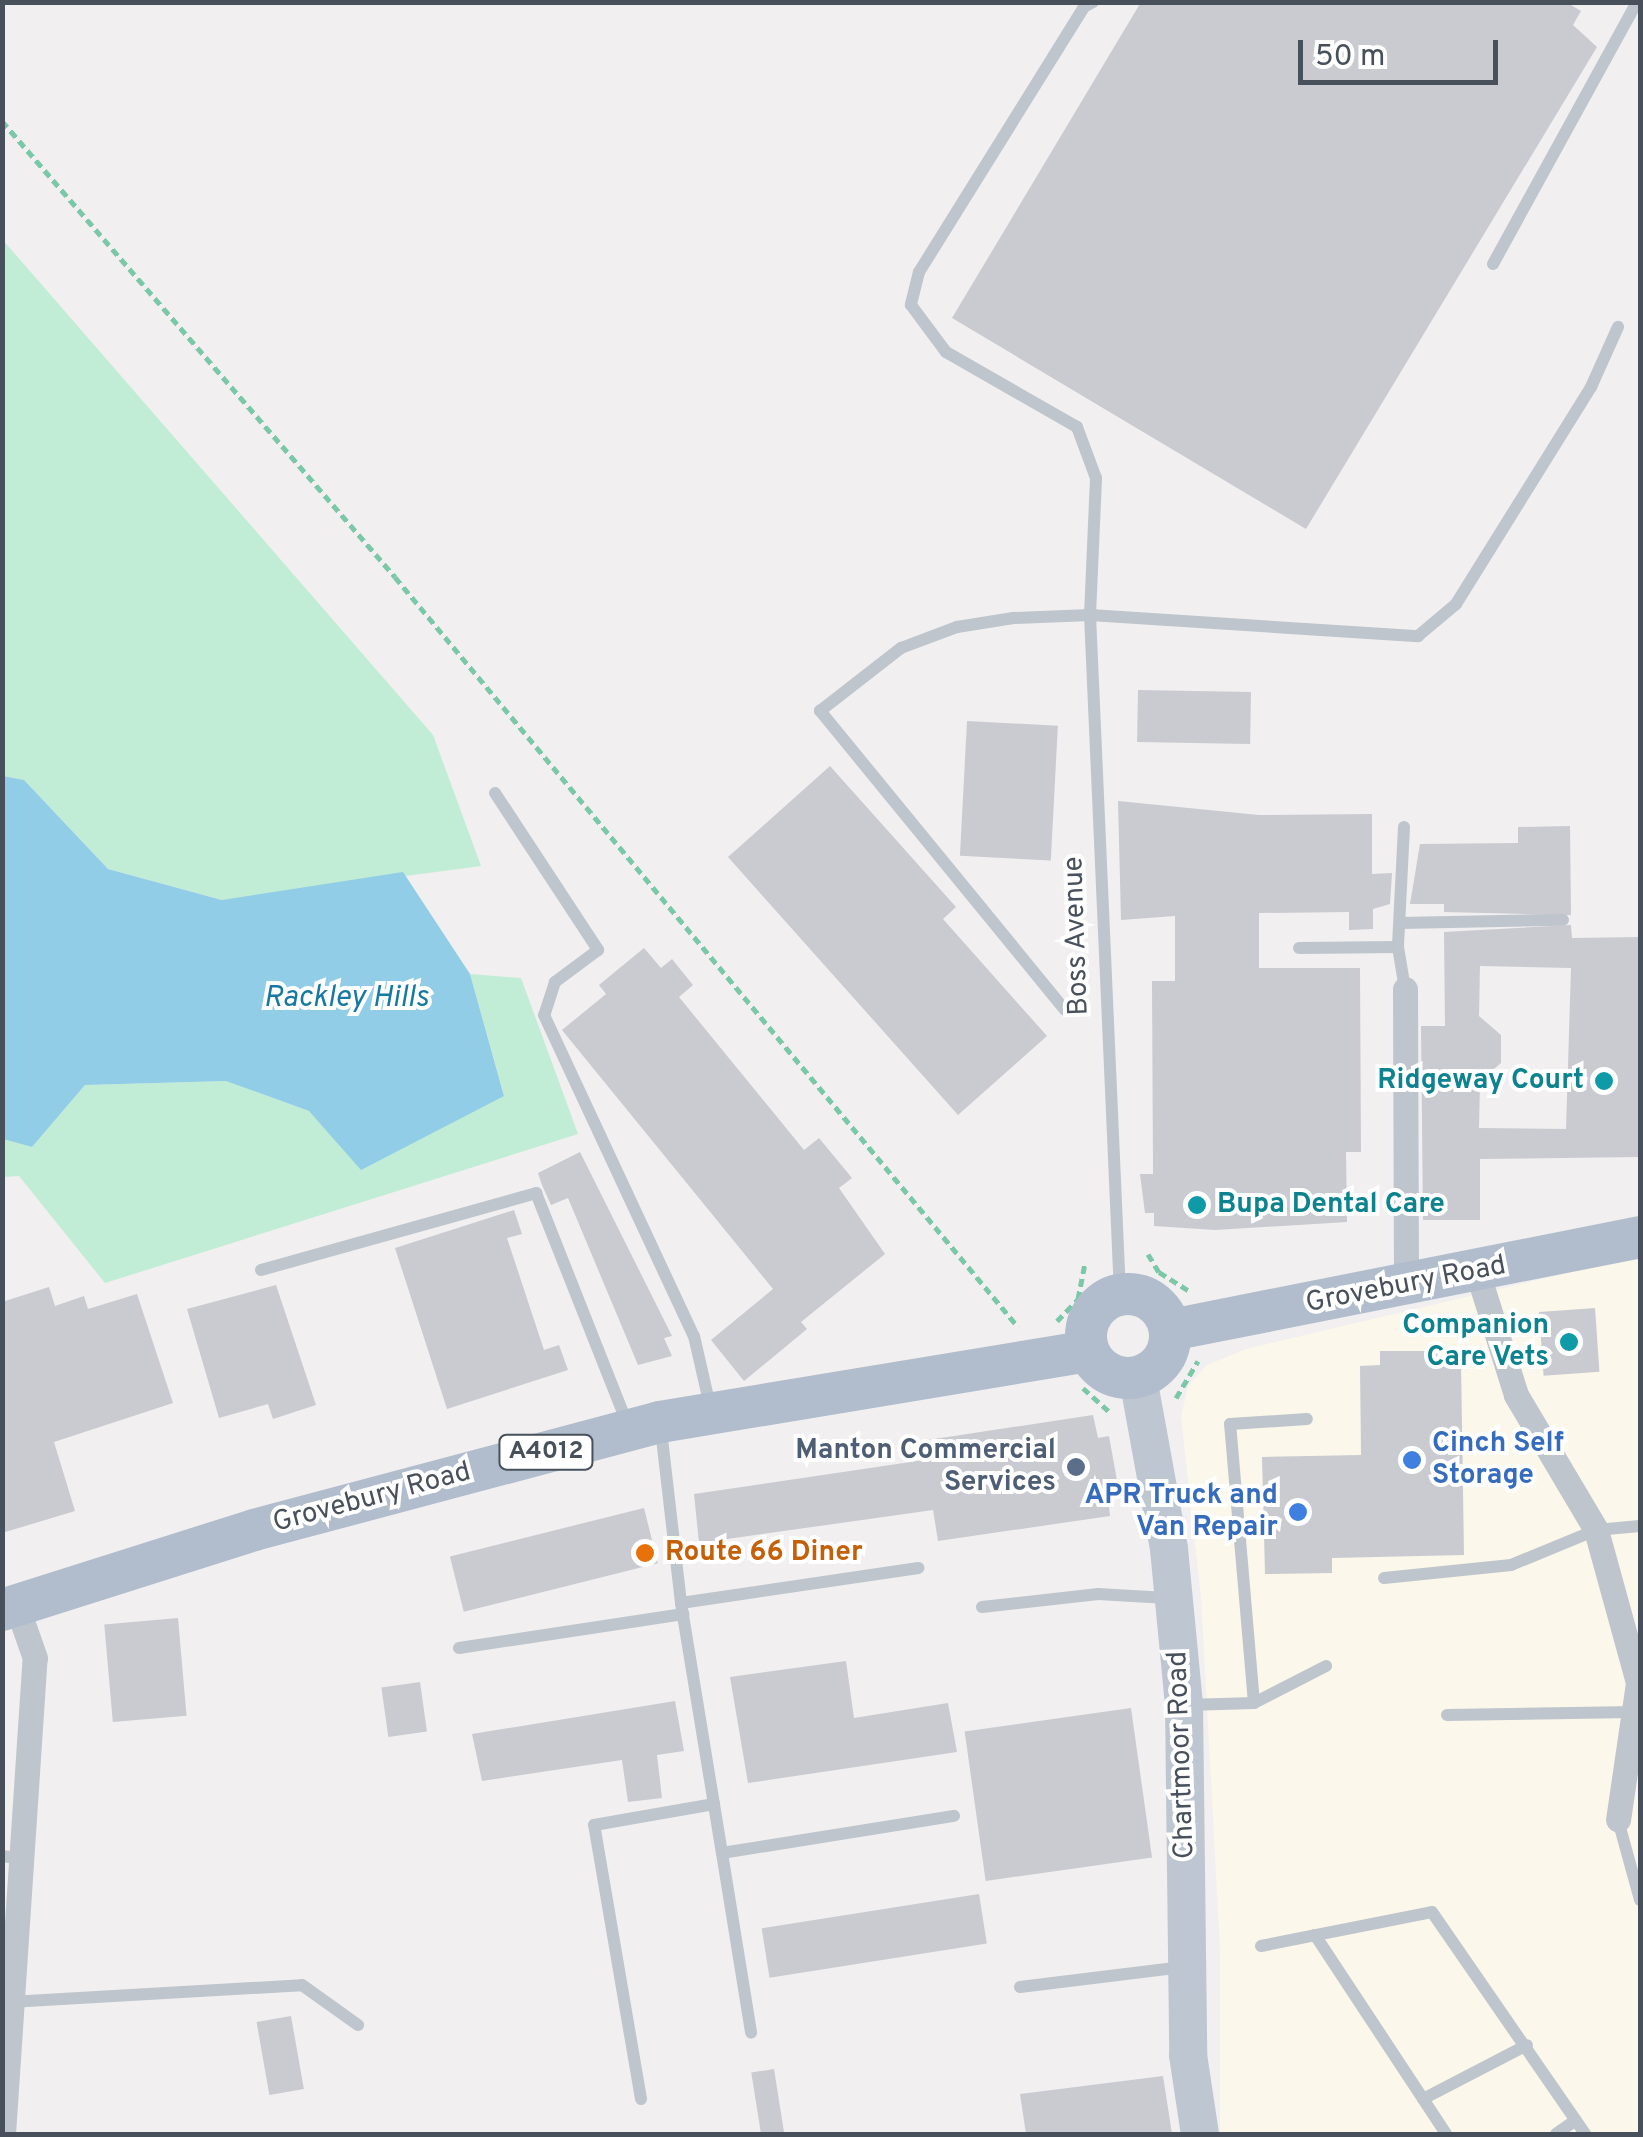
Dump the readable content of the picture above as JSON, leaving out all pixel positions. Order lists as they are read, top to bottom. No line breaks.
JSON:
{"streets":{"main road":["Grovebury Road","A4012"],"street":["Chartmoor Road"],"lane":["Boss Avenue"]},"crossings":[["Boss Avenue","Grovebury Road"],["Boss Avenue","Chartmoor Road"],["Grovebury Road","Chartmoor Road"]],"water":["Rackley Hills"],"places":["Ridgeway Court","Bupa Dental Care","Companion Care Vets","Cinch Self Storage","Manton Commercial Services","APR Truck and Van Repair","Route 66 Diner"],"scale_bar":"50 m"}
